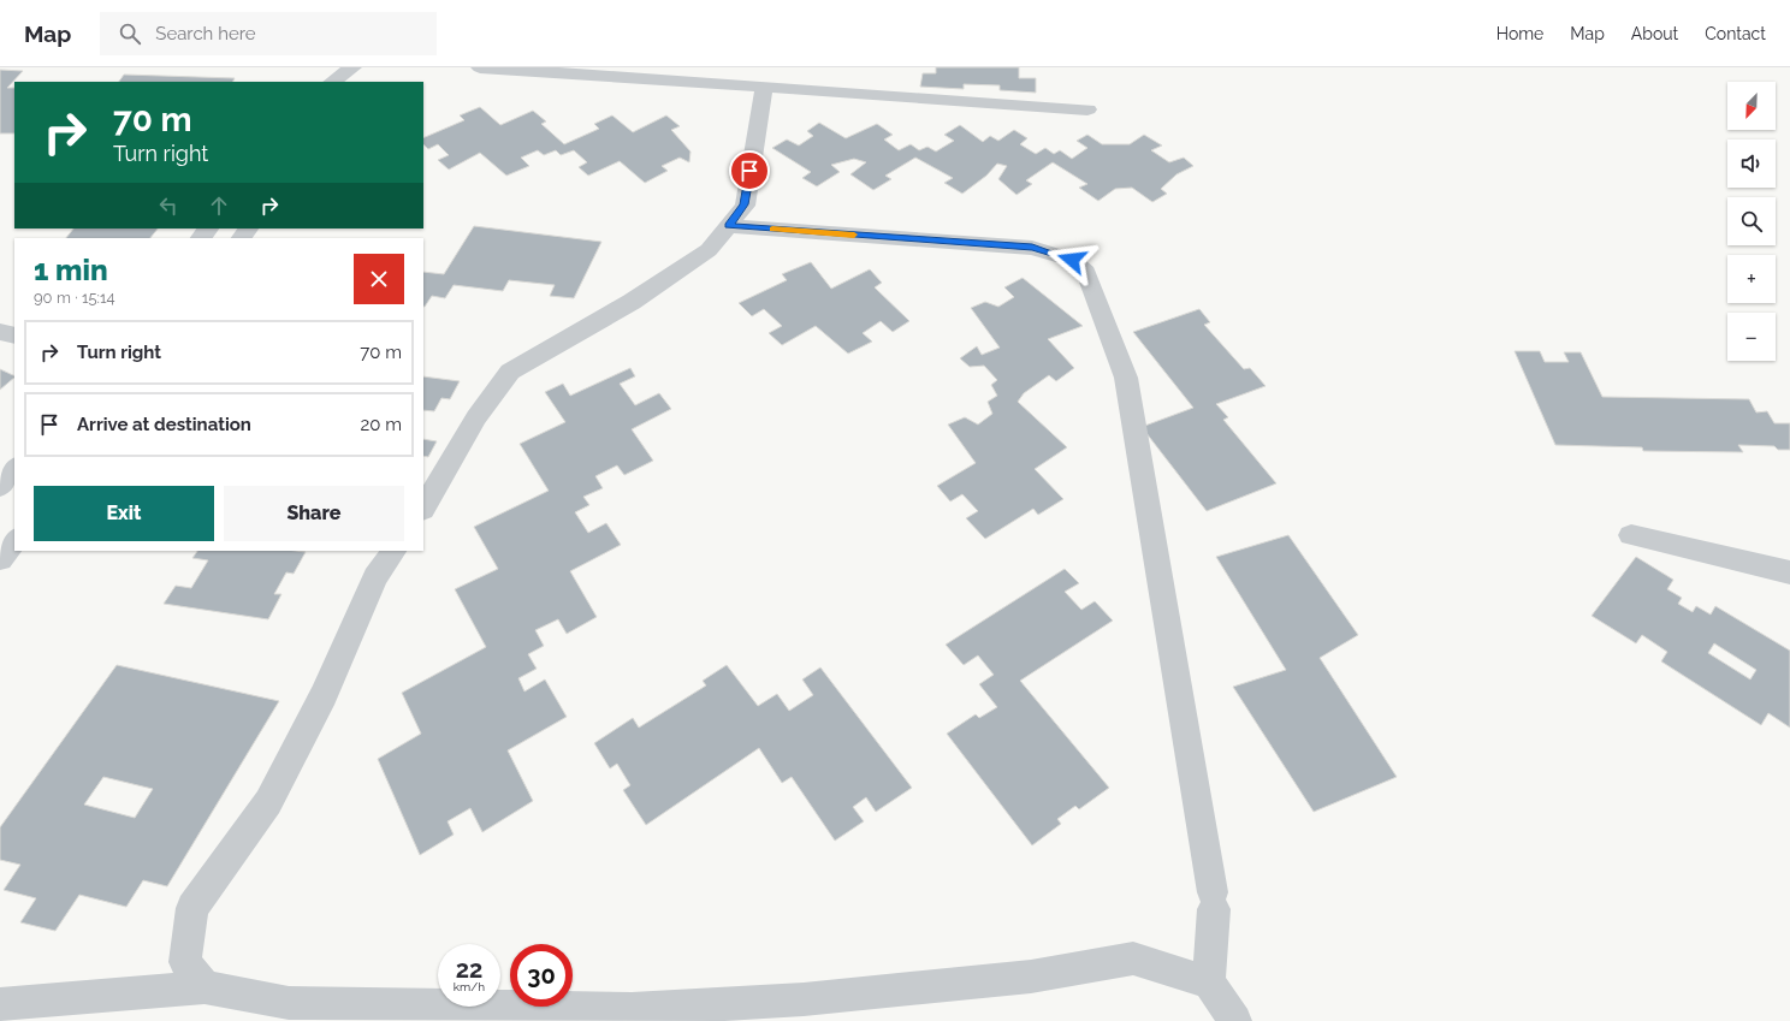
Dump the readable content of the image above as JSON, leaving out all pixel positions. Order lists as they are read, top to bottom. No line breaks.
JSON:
{"north":"bottom left","page":{"header":"Map","search":"Search here","nav":["Home","Map","About","Contact"],"map_buttons":["+","−"],"turn":["70 m","Turn right"],"heading":["1 min","90 m · 15:14"],"list":[{"name":"Turn right","value":"70 m"},{"name":"Arrive at destination","value":"20 m"}],"buttons":["Exit","Share"],"speed":"22 km/h","limit":"30"}}
